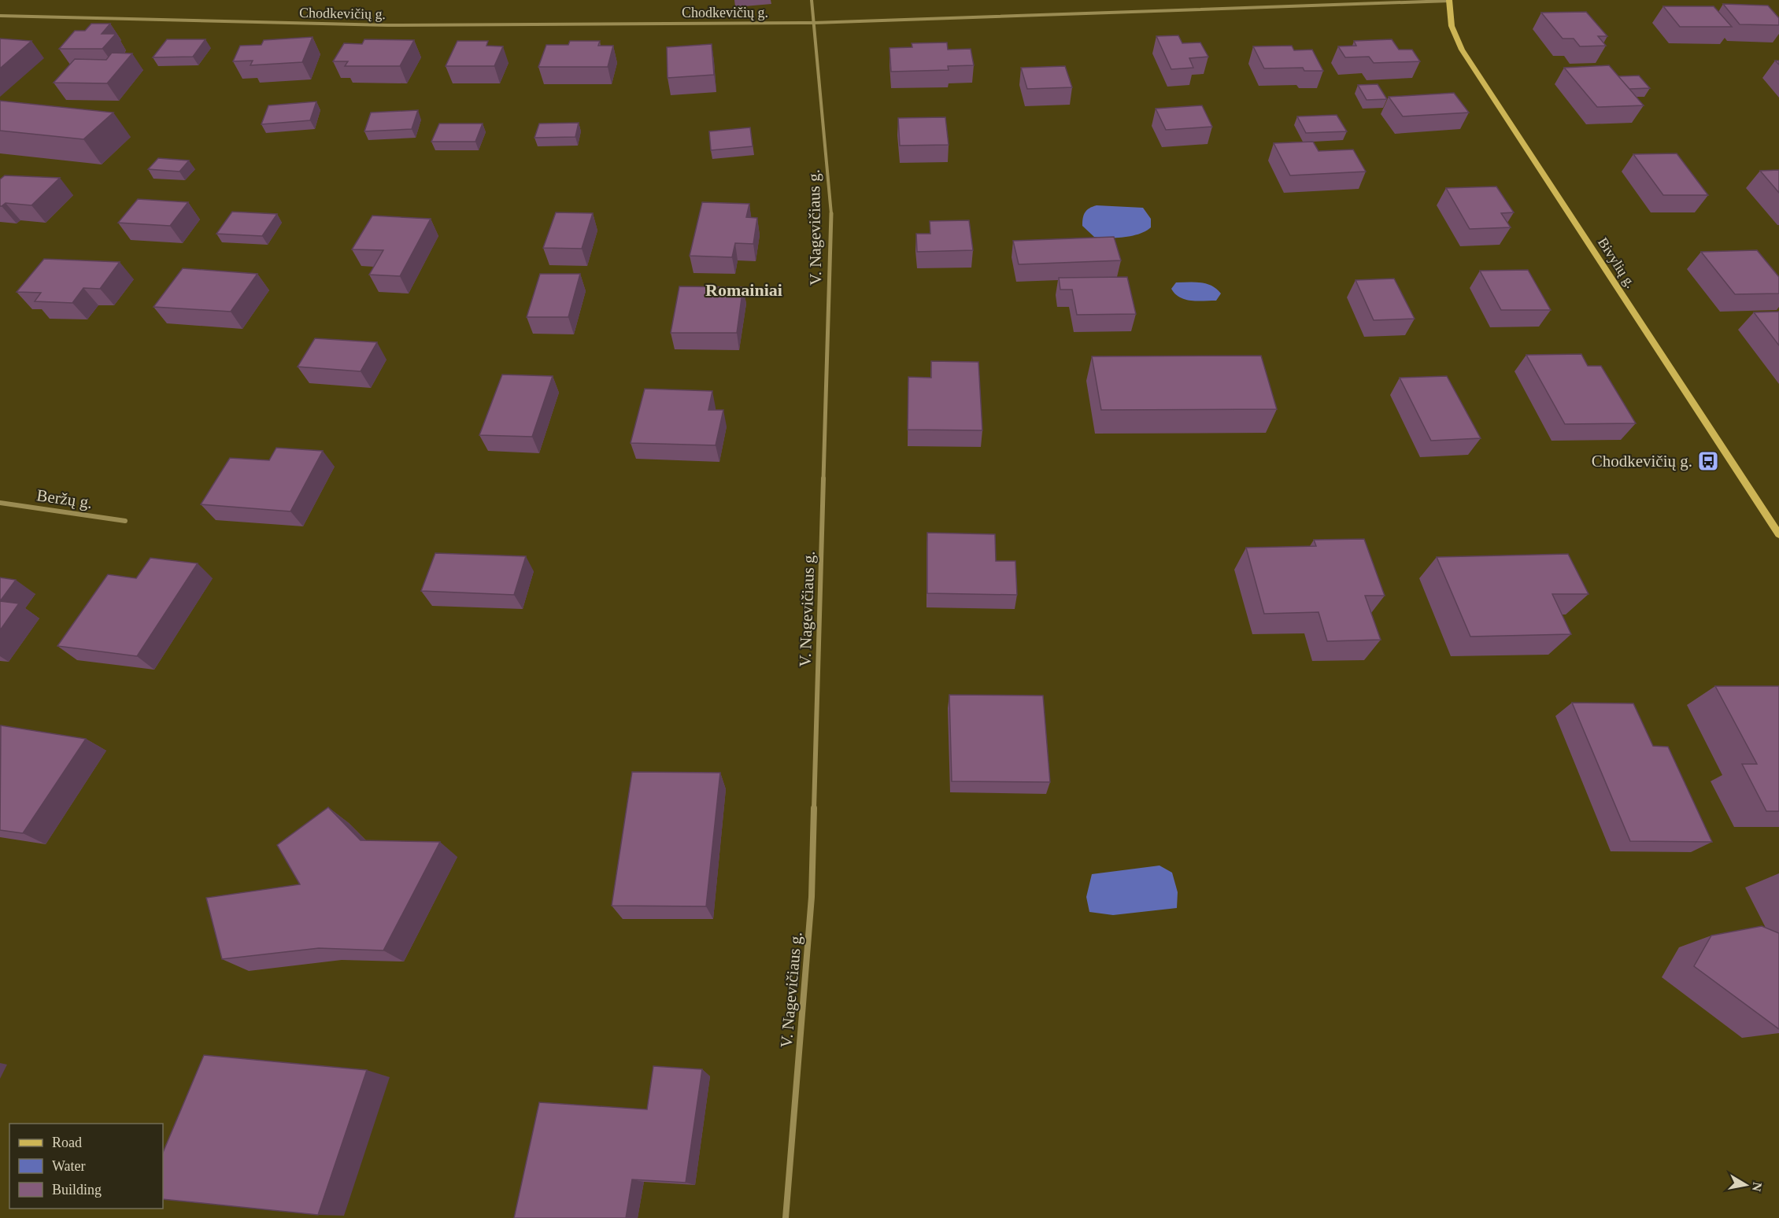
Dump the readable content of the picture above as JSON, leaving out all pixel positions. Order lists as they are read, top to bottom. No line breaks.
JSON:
{"streets":{"street":["Chodkevičių g.","V. Nagevičiaus g.","Bivylių g.","Beržų g."]},"crossings":[["Chodkevičių g.","V. Nagevičiaus g."],["Chodkevičių g.","Bivylių g."]],"districts":["Romainiai"],"places":{"bus stop":["Chodkevičių g."]},"legend":["Road","Water","Building"],"north":"right"}
